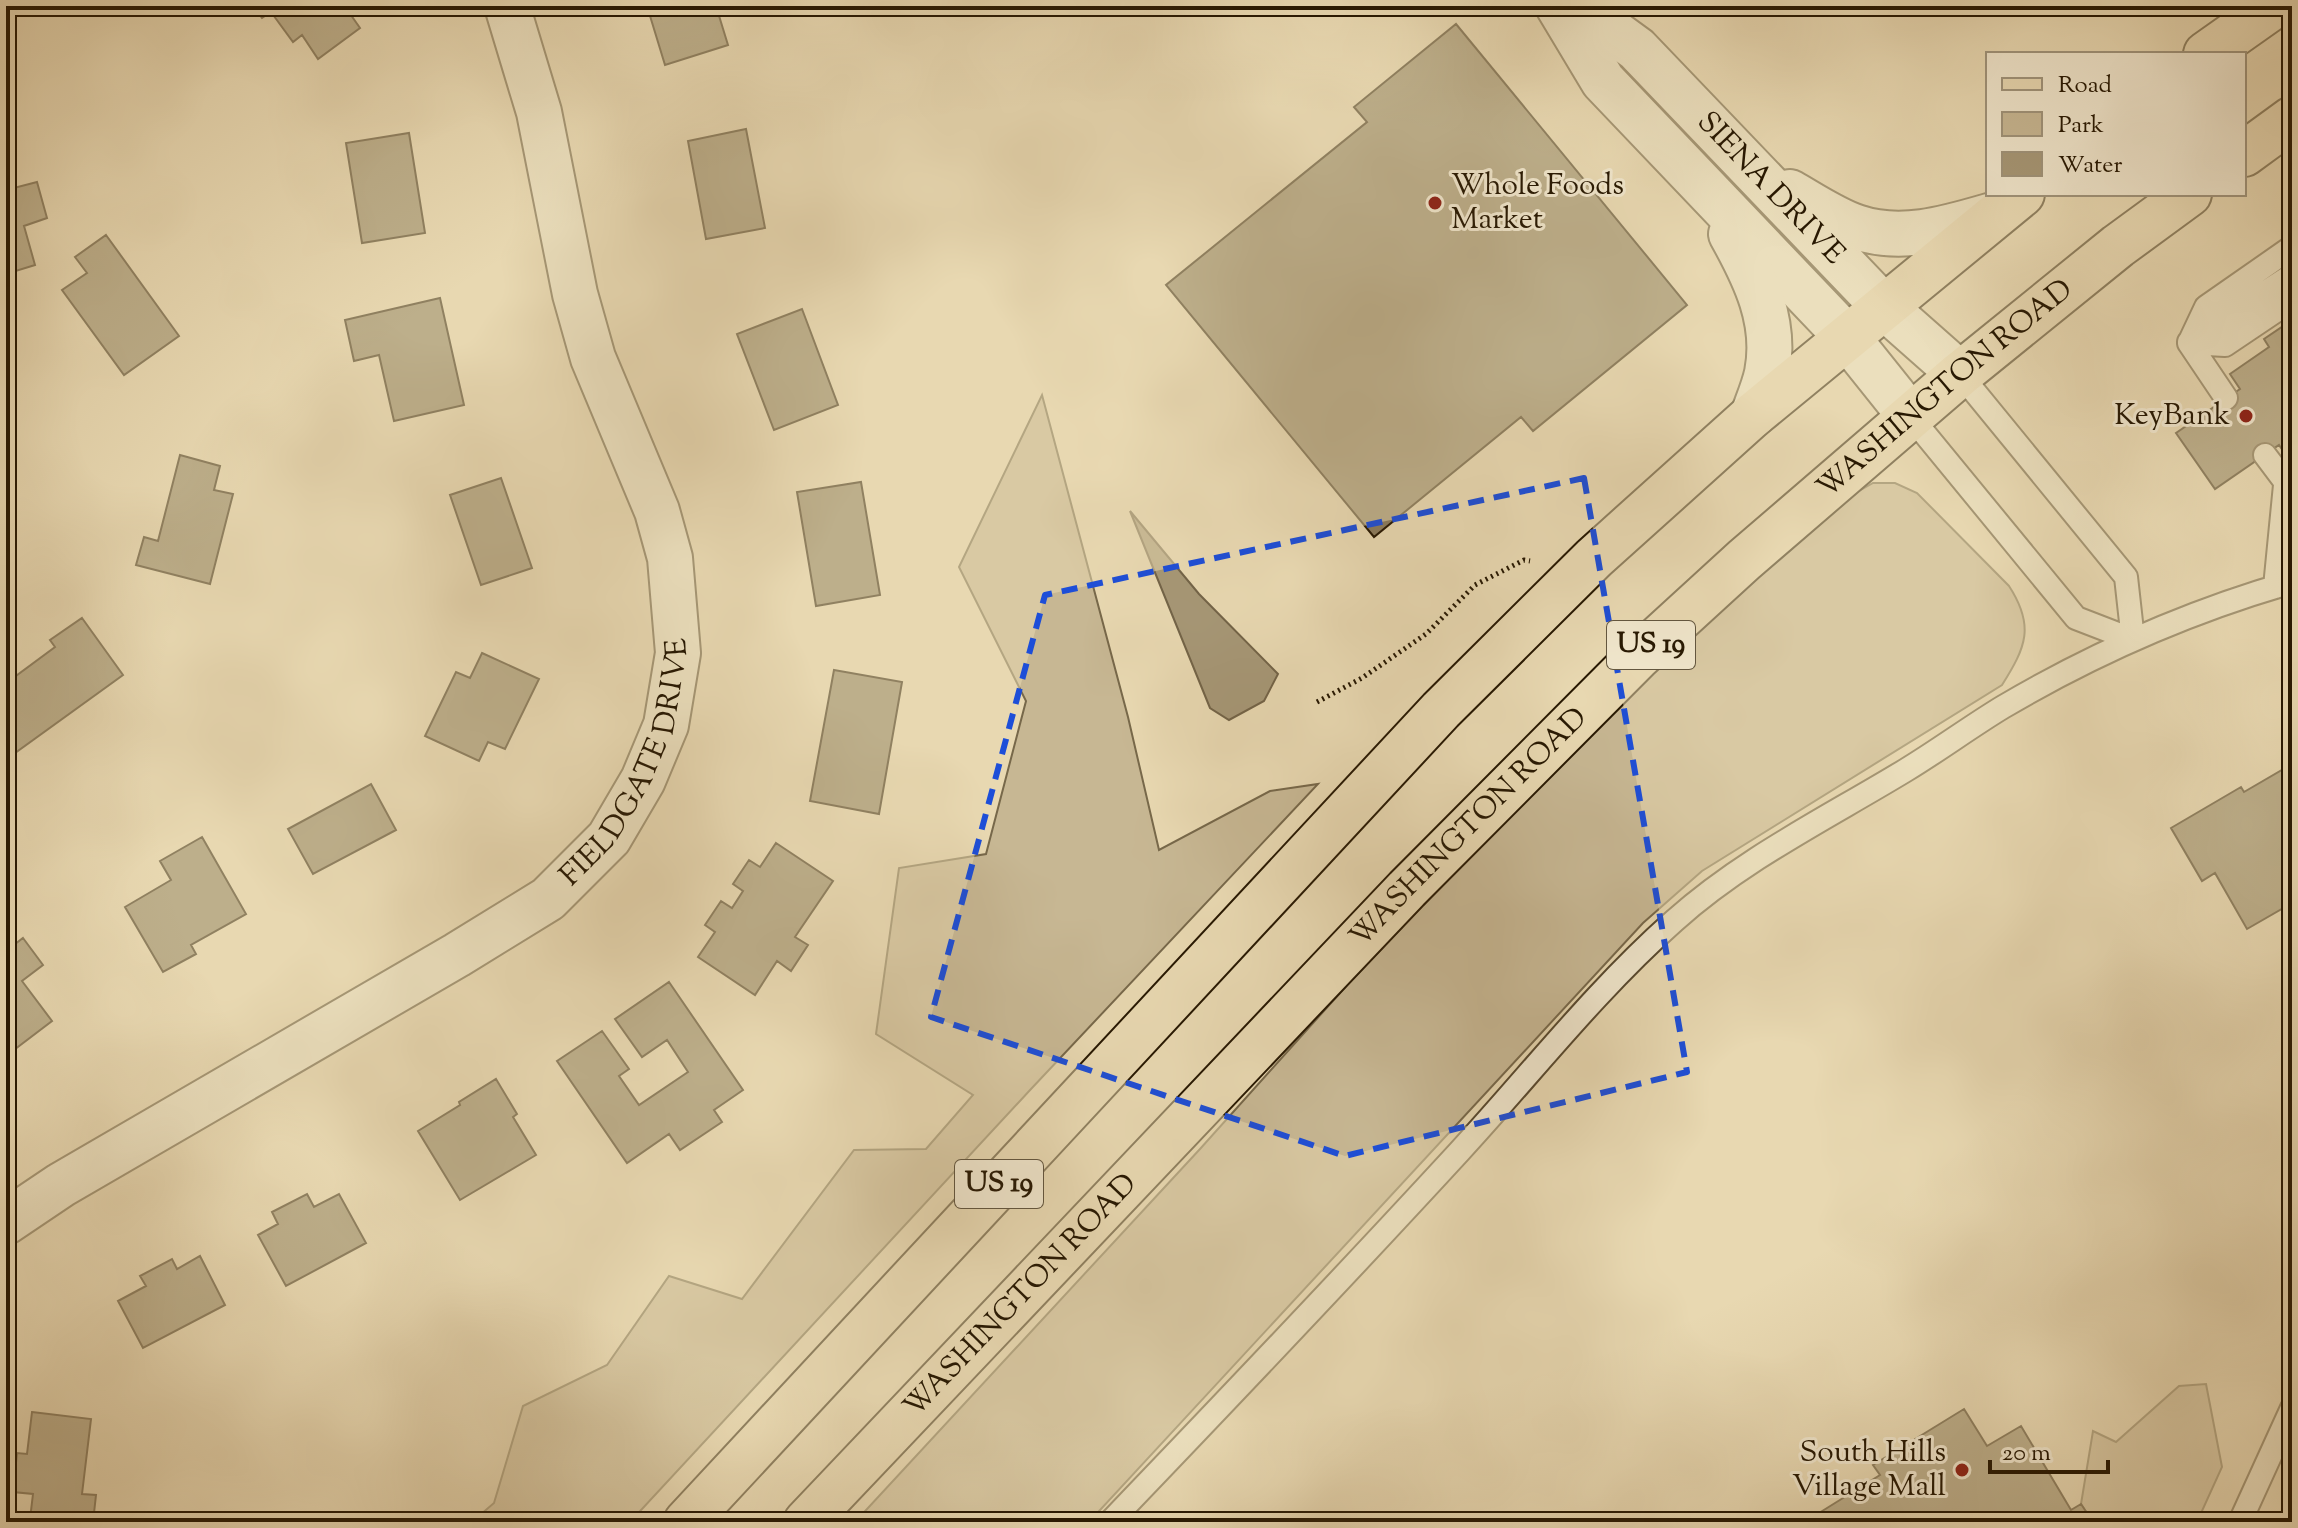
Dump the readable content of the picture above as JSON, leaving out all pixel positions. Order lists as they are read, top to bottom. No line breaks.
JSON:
{"streets":{"main road":["WASHINGTON ROAD","US 19"],"street":["SIENA DRIVE","FIELDGATE DRIVE"]},"crossings":[["SIENA DRIVE","WASHINGTON ROAD"],["SIENA DRIVE","US 19"]],"places":["Whole Foods Market","KeyBank","South Hills Village Mall"],"legend":["Road","Park","Water"],"scale_bar":"20 m"}
